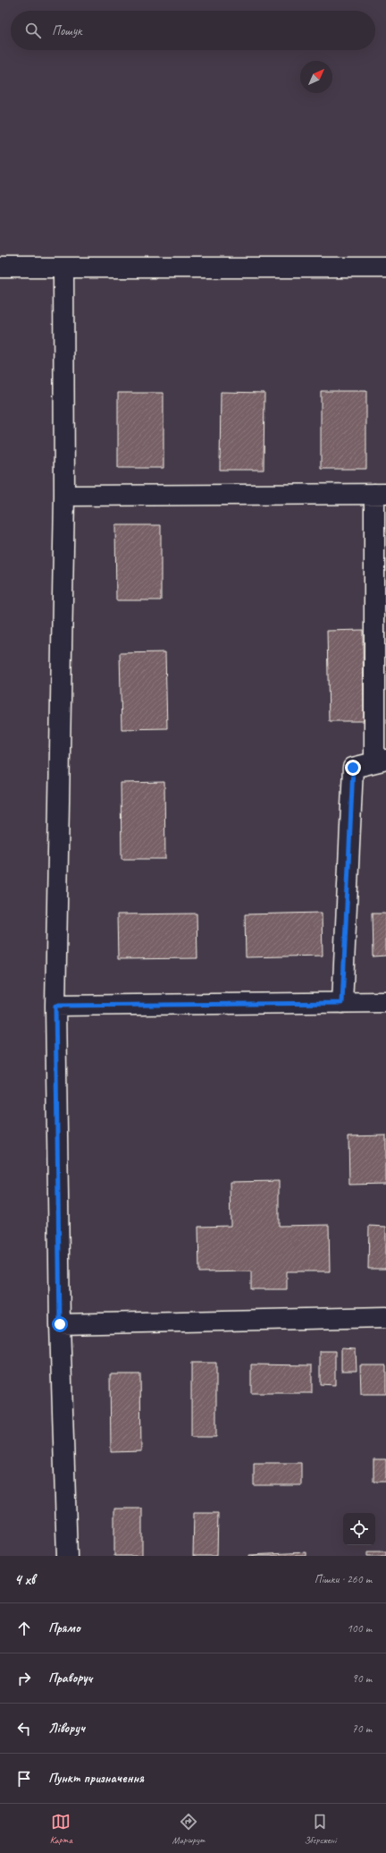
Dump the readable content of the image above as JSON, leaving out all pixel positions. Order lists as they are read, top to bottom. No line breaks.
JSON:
{"north":"top right","page":{"search":"Пошук","heading":["4 хв","Пішки · 260 m"],"list":[["Прямо","100 m"],["Праворуч","90 m"],["Ліворуч","70 m"],"Пункт призначення"],"nav":["Карта","Маршрут","Збережені"]}}
